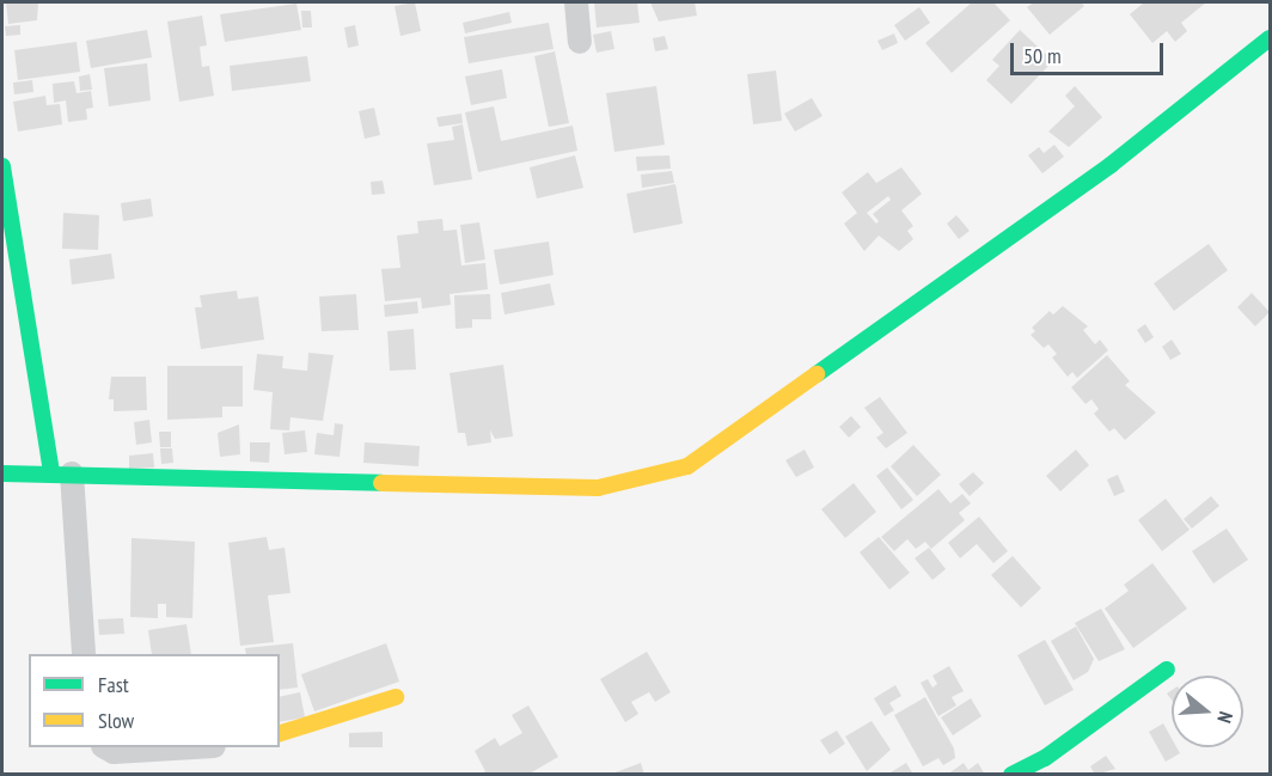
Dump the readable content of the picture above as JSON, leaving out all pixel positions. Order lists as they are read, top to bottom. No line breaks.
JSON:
{"legend":["Fast","Slow"],"scale_bar":"50 m","north":"right"}
